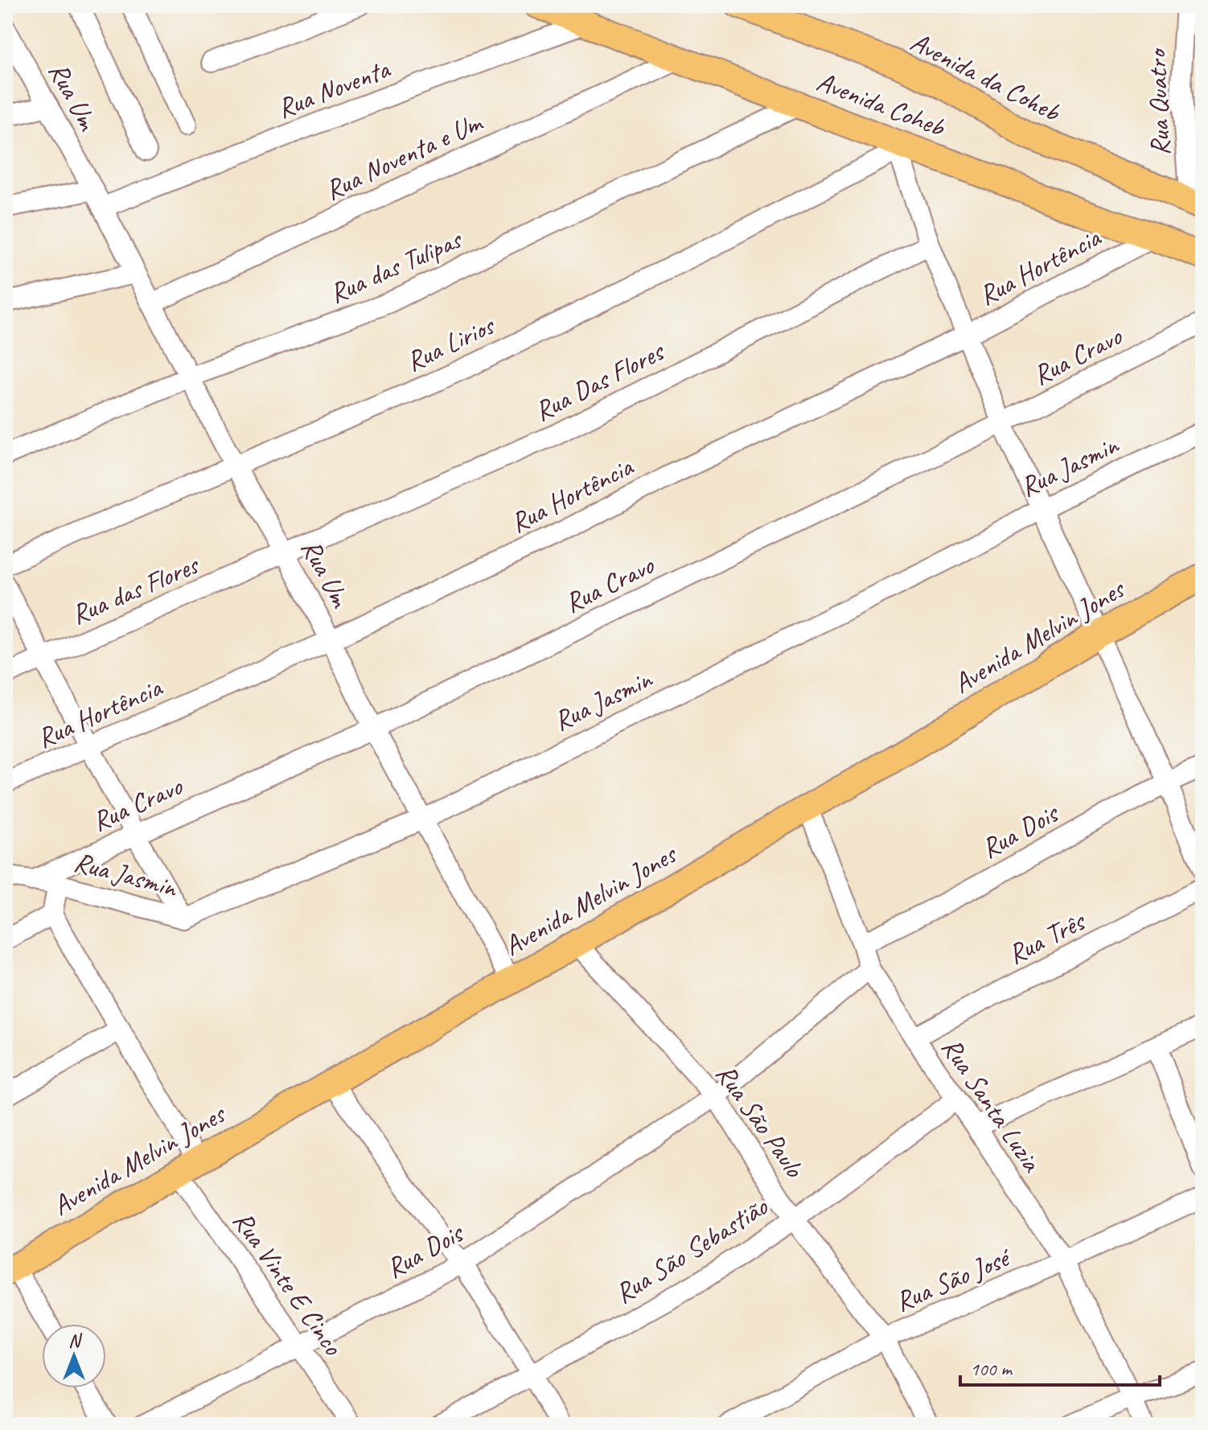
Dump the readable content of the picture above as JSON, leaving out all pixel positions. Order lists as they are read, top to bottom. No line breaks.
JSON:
{"streets":{"main road":["Avenida da Coheb","Avenida Coheb","Avenida Melvin Jones"],"street":["Rua Noventa","Rua Um","Rua Quatro","Rua Noventa e Um","Rua das Tulipas","Rua Hortência","Rua Lirios","Rua Cravo","Rua Das Flores","Rua Jasmin","Rua das Flores","Rua Dois","Rua Três","Rua Santa Luzia","Rua São Paulo","Rua São Sebastião","Rua São José","Rua Vinte E Cinco"]},"crossings":[["Avenida da Coheb","Rua Quatro"],["Rua Noventa","Rua Um"],["Rua Noventa","Avenida Coheb"],["Rua Um","Rua Noventa e Um"],["Rua Um","Rua das Tulipas"],["Rua Um","Rua Hortência"],["Rua Um","Rua Lirios"],["Rua Um","Rua Cravo"],["Rua Um","Rua Das Flores"],["Rua Um","Rua Jasmin"],["Rua Um","Rua das Flores"],["Rua Um","Avenida Melvin Jones"],["Avenida Coheb","Rua Noventa e Um"],["Avenida Coheb","Rua das Tulipas"],["Avenida Coheb","Rua Hortência"],["Avenida Coheb","Rua Lirios"],["Rua Cravo","Rua Jasmin"],["Rua Das Flores","Rua das Flores"],["Avenida Melvin Jones","Rua Santa Luzia"],["Avenida Melvin Jones","Rua São Paulo"],["Avenida Melvin Jones","Rua Vinte E Cinco"],["Rua Dois","Rua Santa Luzia"],["Rua Dois","Rua São Paulo"],["Rua Dois","Rua Vinte E Cinco"],["Rua Três","Rua Santa Luzia"],["Rua Santa Luzia","Rua São Sebastião"],["Rua Santa Luzia","Rua São José"],["Rua São Paulo","Rua São Sebastião"],["Rua São Paulo","Rua São José"]],"scale_bar":"100 m","north":"top"}
